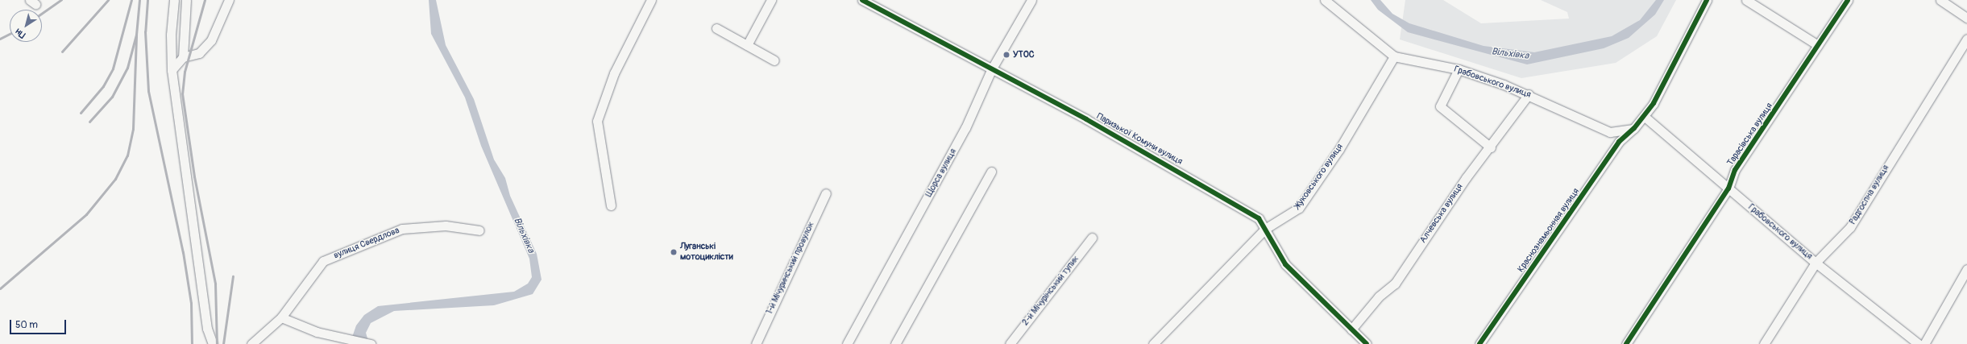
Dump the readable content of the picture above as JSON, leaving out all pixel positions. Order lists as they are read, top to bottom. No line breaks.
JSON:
{"streets":{"street":["Грабовського вулиця","Тарасівська вулиця","Паризької Комуни вулиця","Щорса вулиця","Жуковського вулиця","Радгоспна вулиця","Алчевська вулиця","Краснознамьонная вулиця","вулиця Свердлова","1-й Мічуринський провулок","2-й Мічурінський тупик"]},"crossings":[["Грабовського вулиця","Тарасівська вулиця"],["Грабовського вулиця","Жуковського вулиця"],["Грабовського вулиця","Радгоспна вулиця"],["Грабовського вулиця","Алчевська вулиця"],["Грабовського вулиця","Краснознамьонная вулиця"],["Паризької Комуни вулиця","Щорса вулиця"],["Паризької Комуни вулиця","Жуковського вулиця"],["Паризької Комуни вулиця","Алчевська вулиця"]],"water":["Вільхівка"],"places":["УТОС","Луганські мотоциклісти"],"scale_bar":"50 m","north":"bottom left"}
